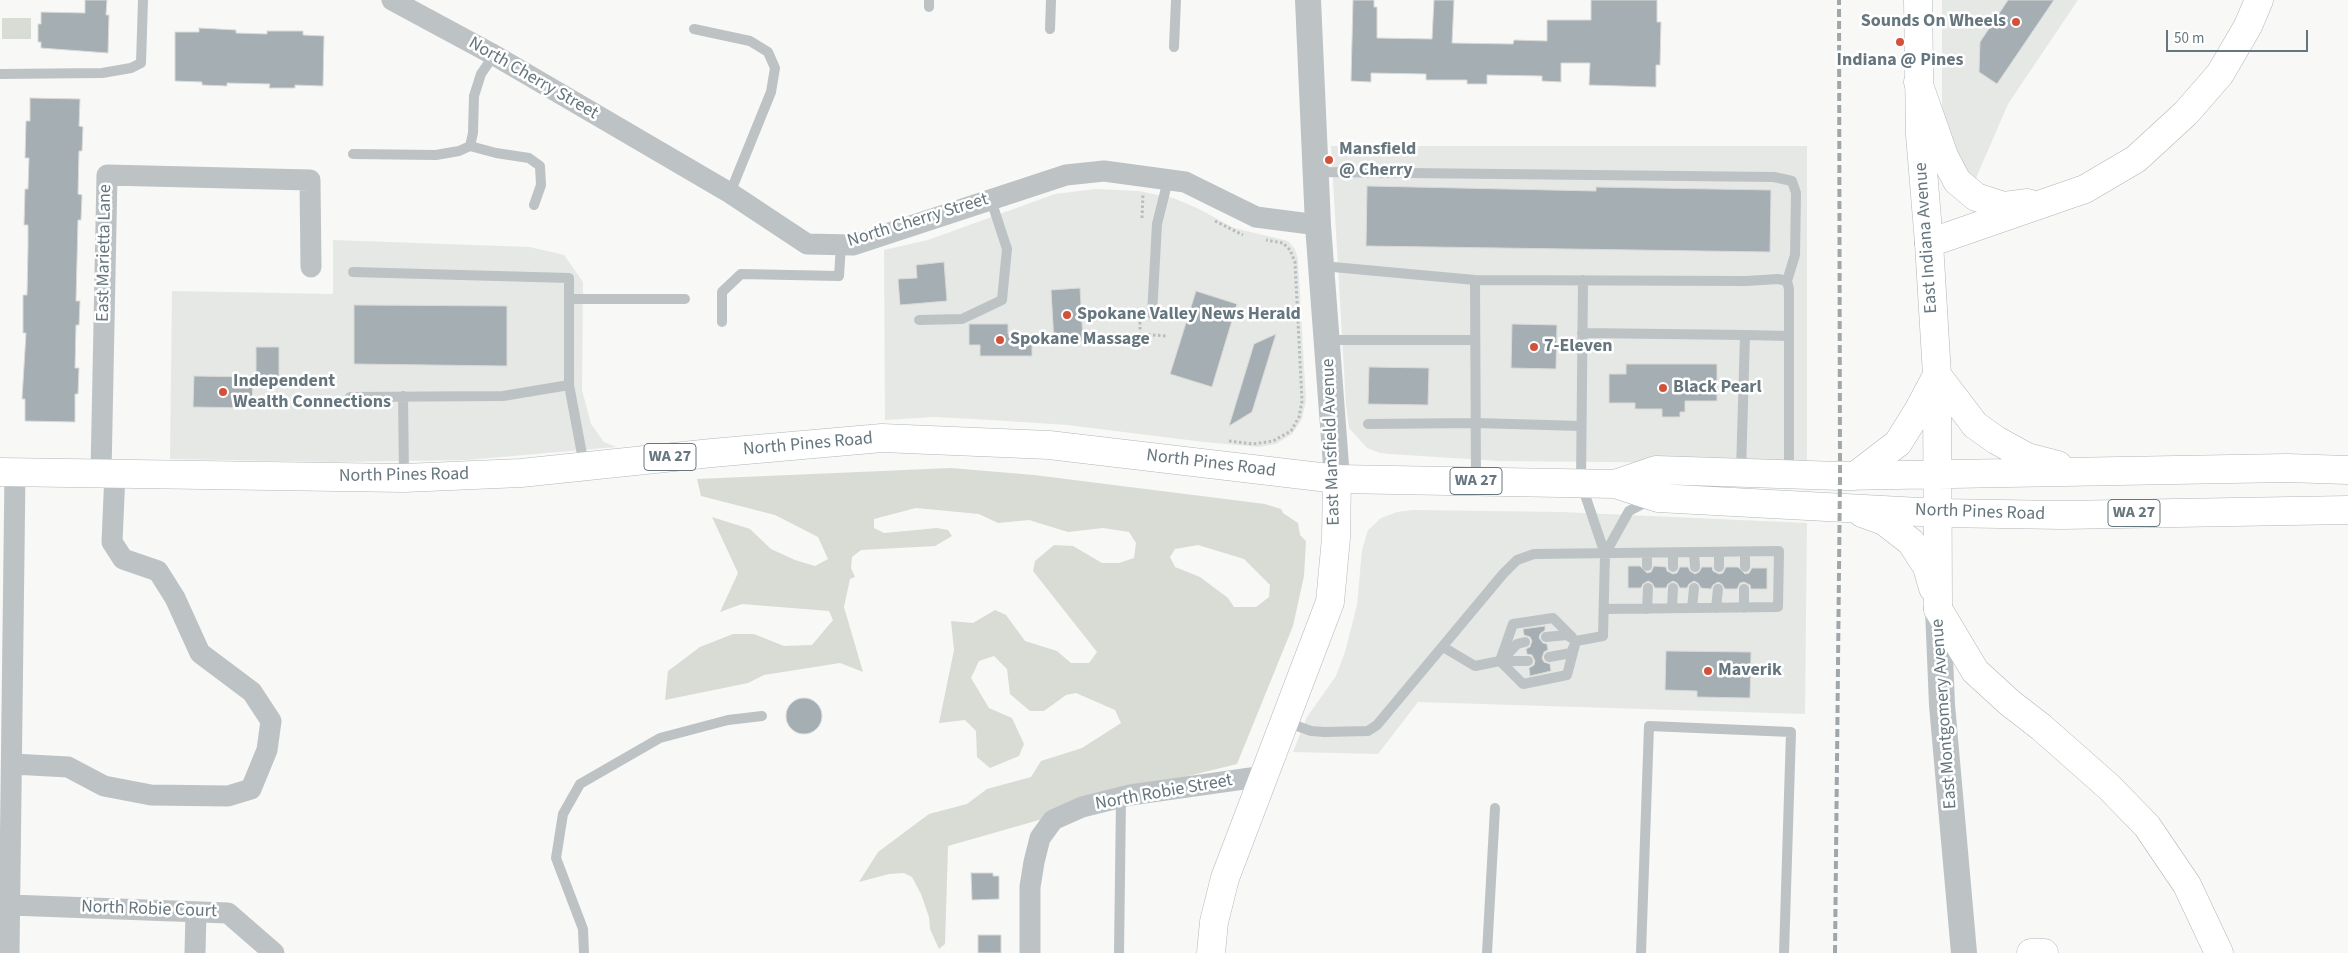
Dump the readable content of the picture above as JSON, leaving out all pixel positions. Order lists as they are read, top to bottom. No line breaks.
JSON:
{"streets":{"main road":["East Indiana Avenue","East Mansfield Avenue","North Pines Road","WA 27","East Montgomery Avenue"],"street":["North Cherry Street","East Marietta Lane","North Robie Street","North Robie Court"]},"crossings":[["North Cherry Street","East Mansfield Avenue"],["East Indiana Avenue","North Pines Road"],["East Indiana Avenue","East Montgomery Avenue"],["East Marietta Lane","North Pines Road"],["East Mansfield Avenue","North Pines Road"],["East Mansfield Avenue","North Robie Street"],["North Pines Road","East Montgomery Avenue"]],"places":["Sounds On Wheels","Indiana @ Pines","Mansfield @ Cherry","Spokane Valley News Herald","Spokane Massage","7-Eleven","Black Pearl","Independent Wealth Connections","Maverik"],"scale_bar":"50 m"}
